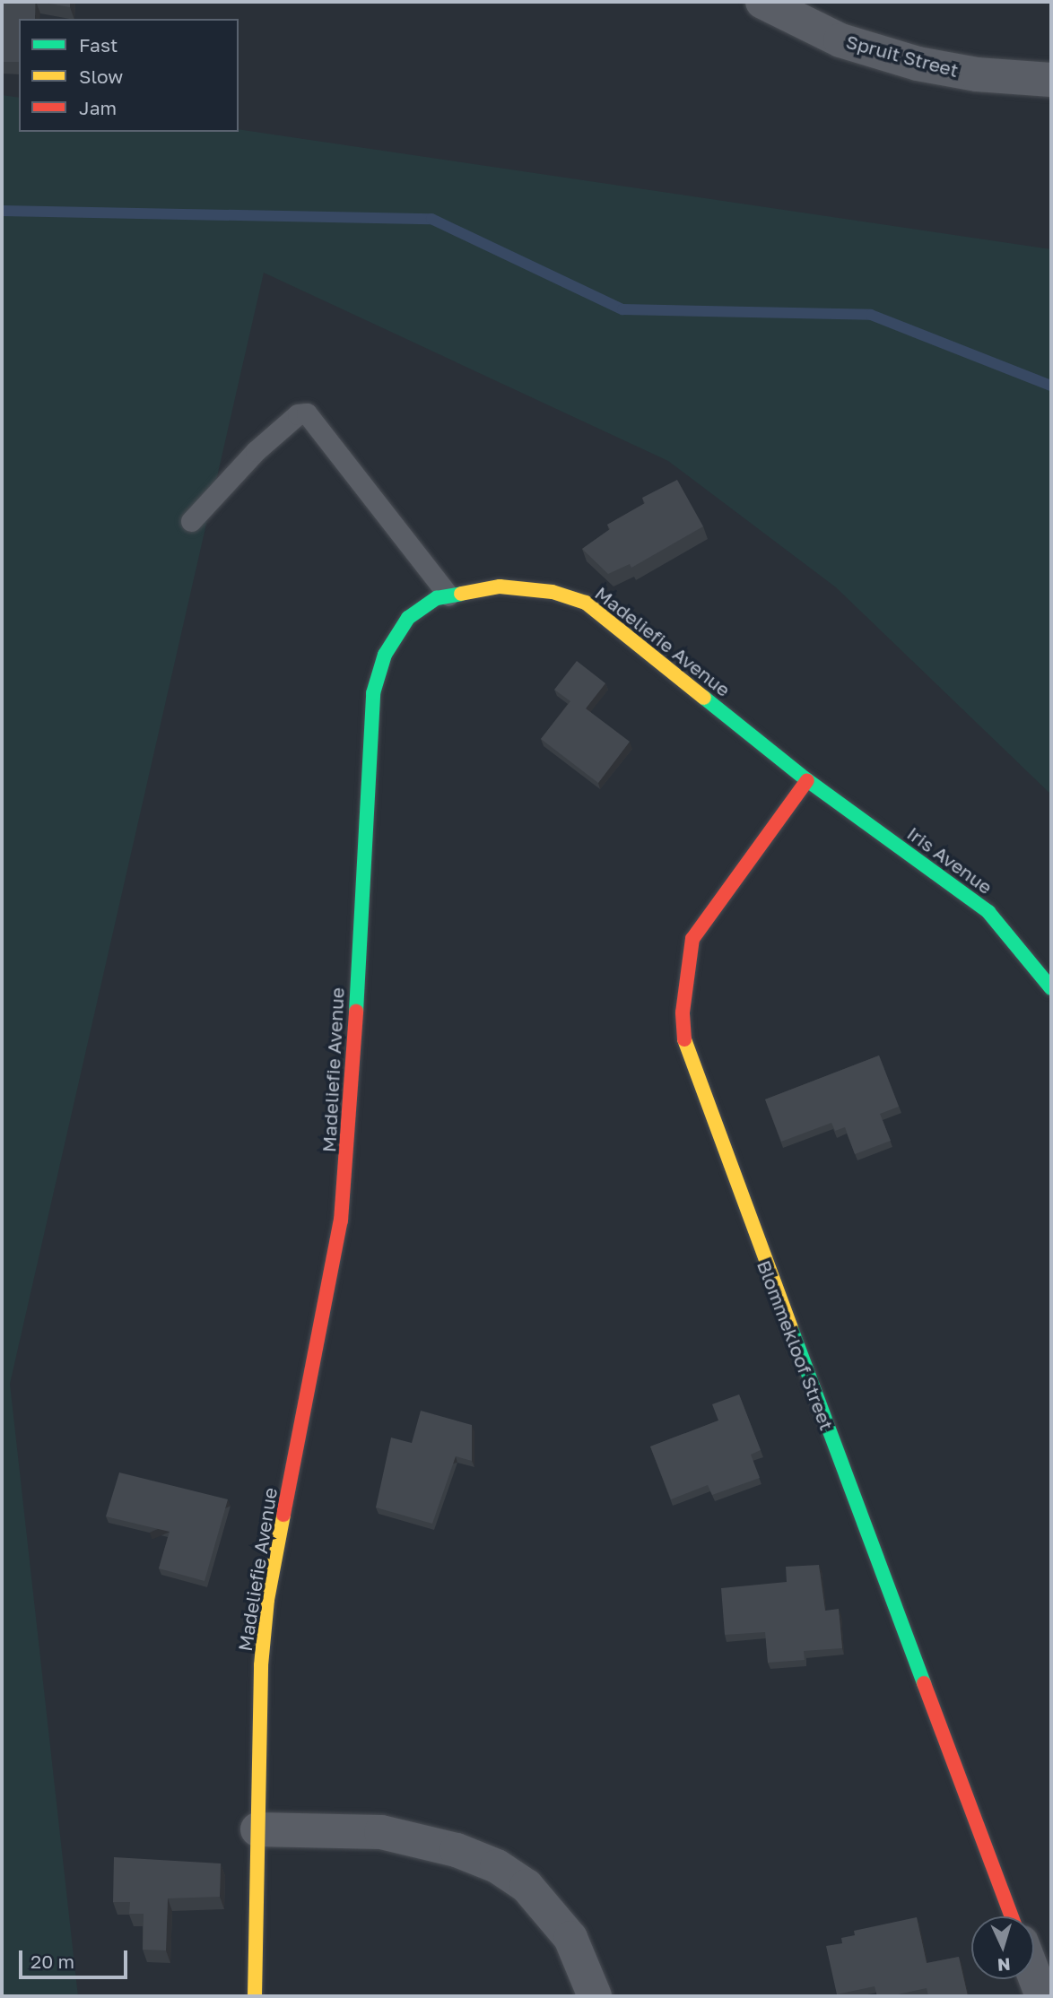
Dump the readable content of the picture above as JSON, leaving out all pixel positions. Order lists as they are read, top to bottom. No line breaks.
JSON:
{"streets":{"street":["Spruit Street","Madeliefie Avenue","Iris Avenue","Blommekloof Street"]},"crossings":[["Madeliefie Avenue","Iris Avenue"],["Madeliefie Avenue","Blommekloof Street"],["Iris Avenue","Blommekloof Street"]],"legend":["Fast","Slow","Jam"],"scale_bar":"20 m","north":"bottom"}
